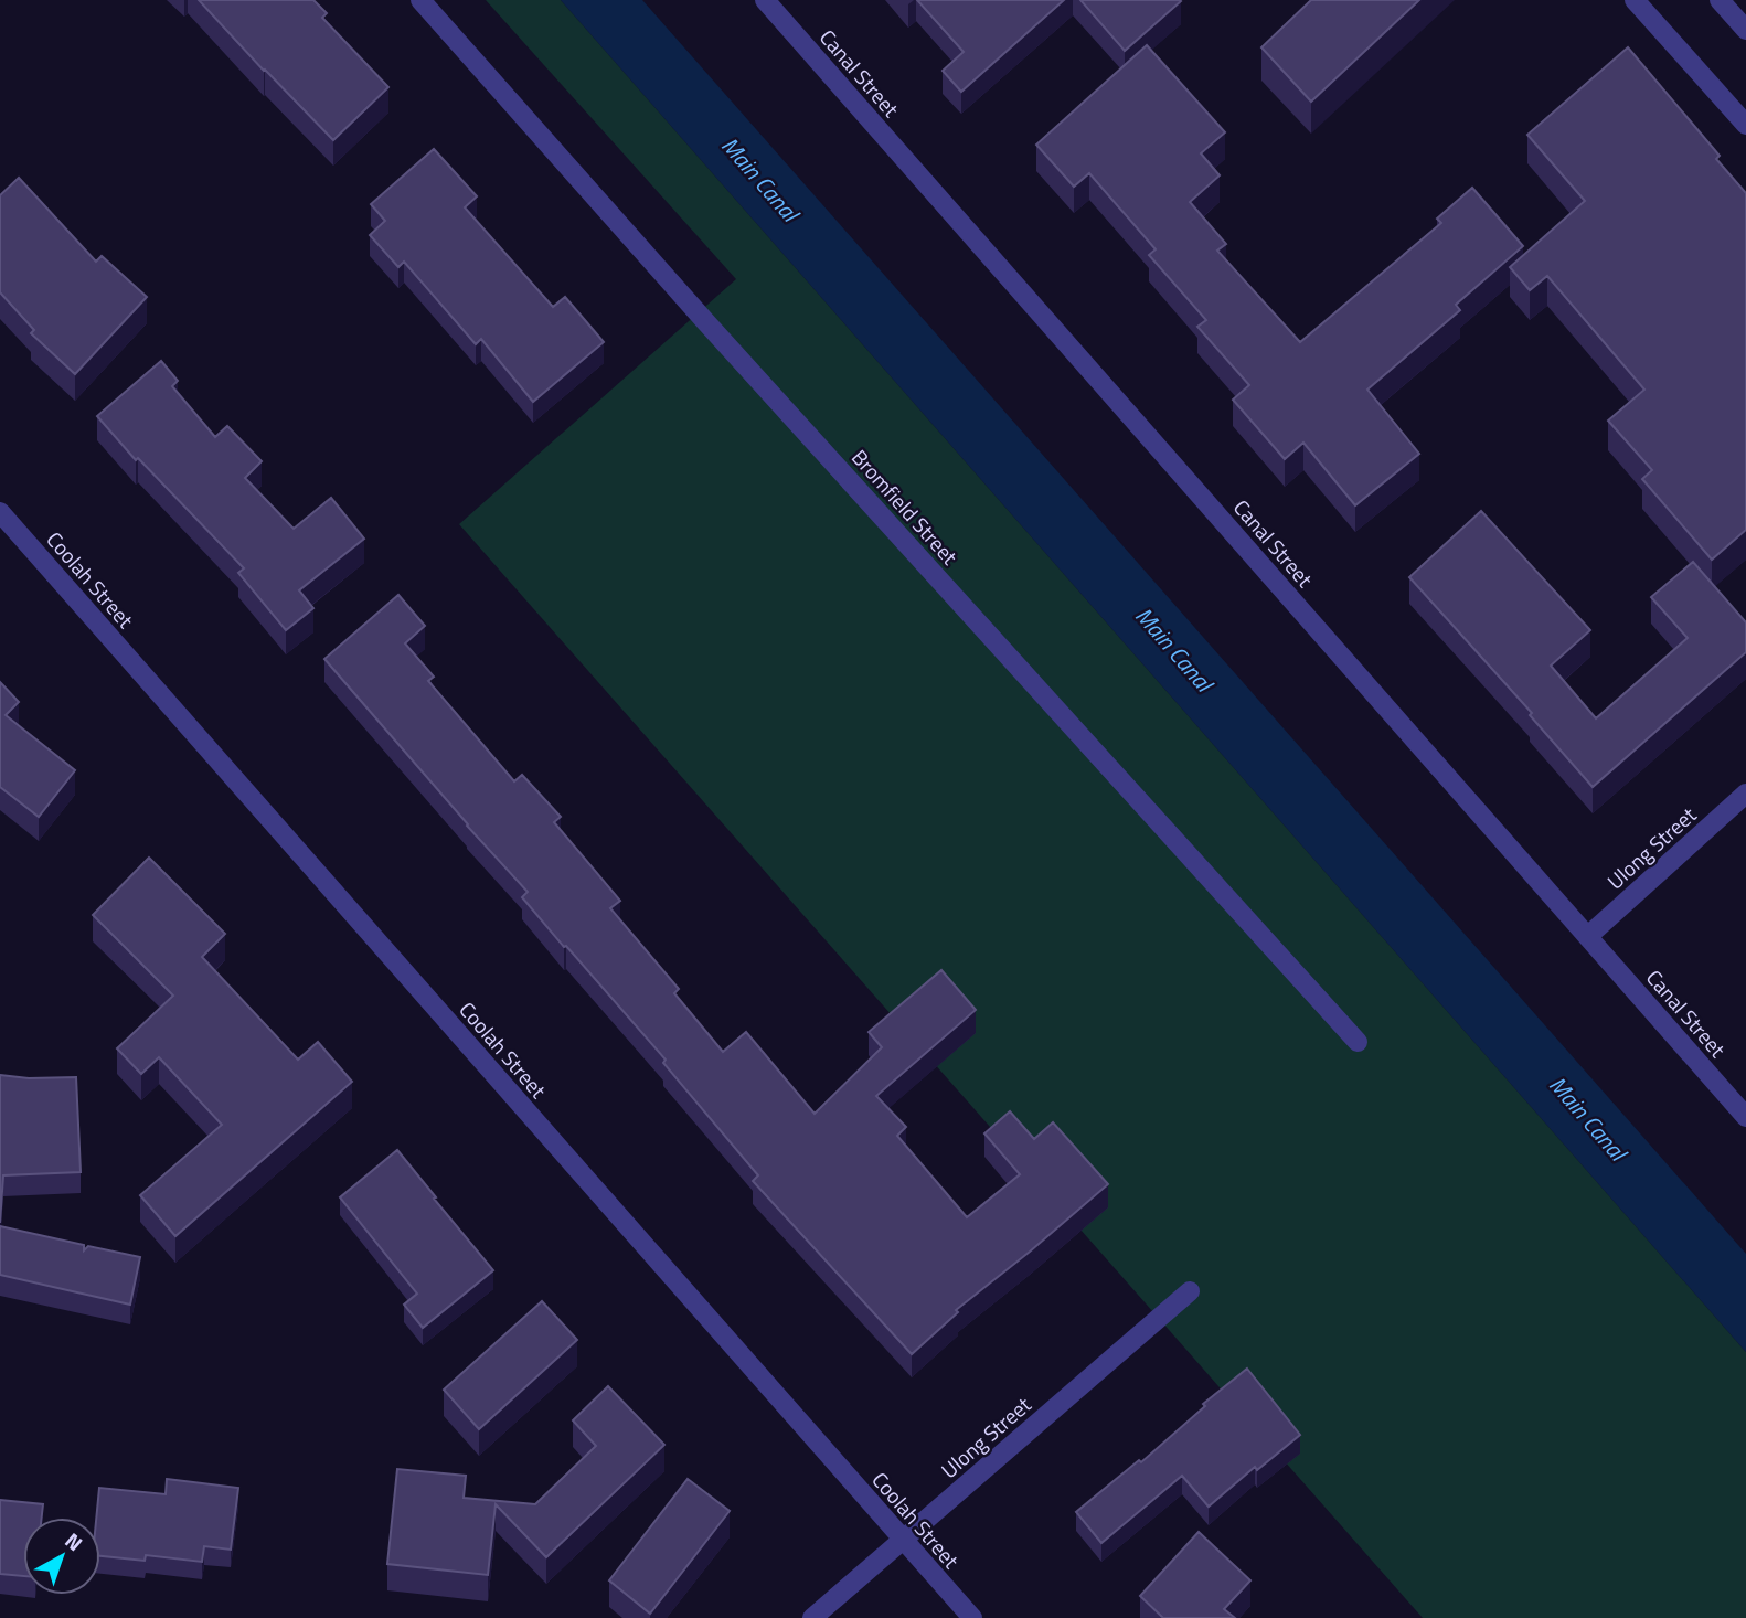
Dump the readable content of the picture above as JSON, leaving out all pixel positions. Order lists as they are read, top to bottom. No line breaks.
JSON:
{"streets":{"street":["Canal Street","Bromfield Street","Coolah Street","Ulong Street"]},"crossings":[["Canal Street","Ulong Street"],["Coolah Street","Ulong Street"]],"water":["Main Canal"],"north":"top right"}
